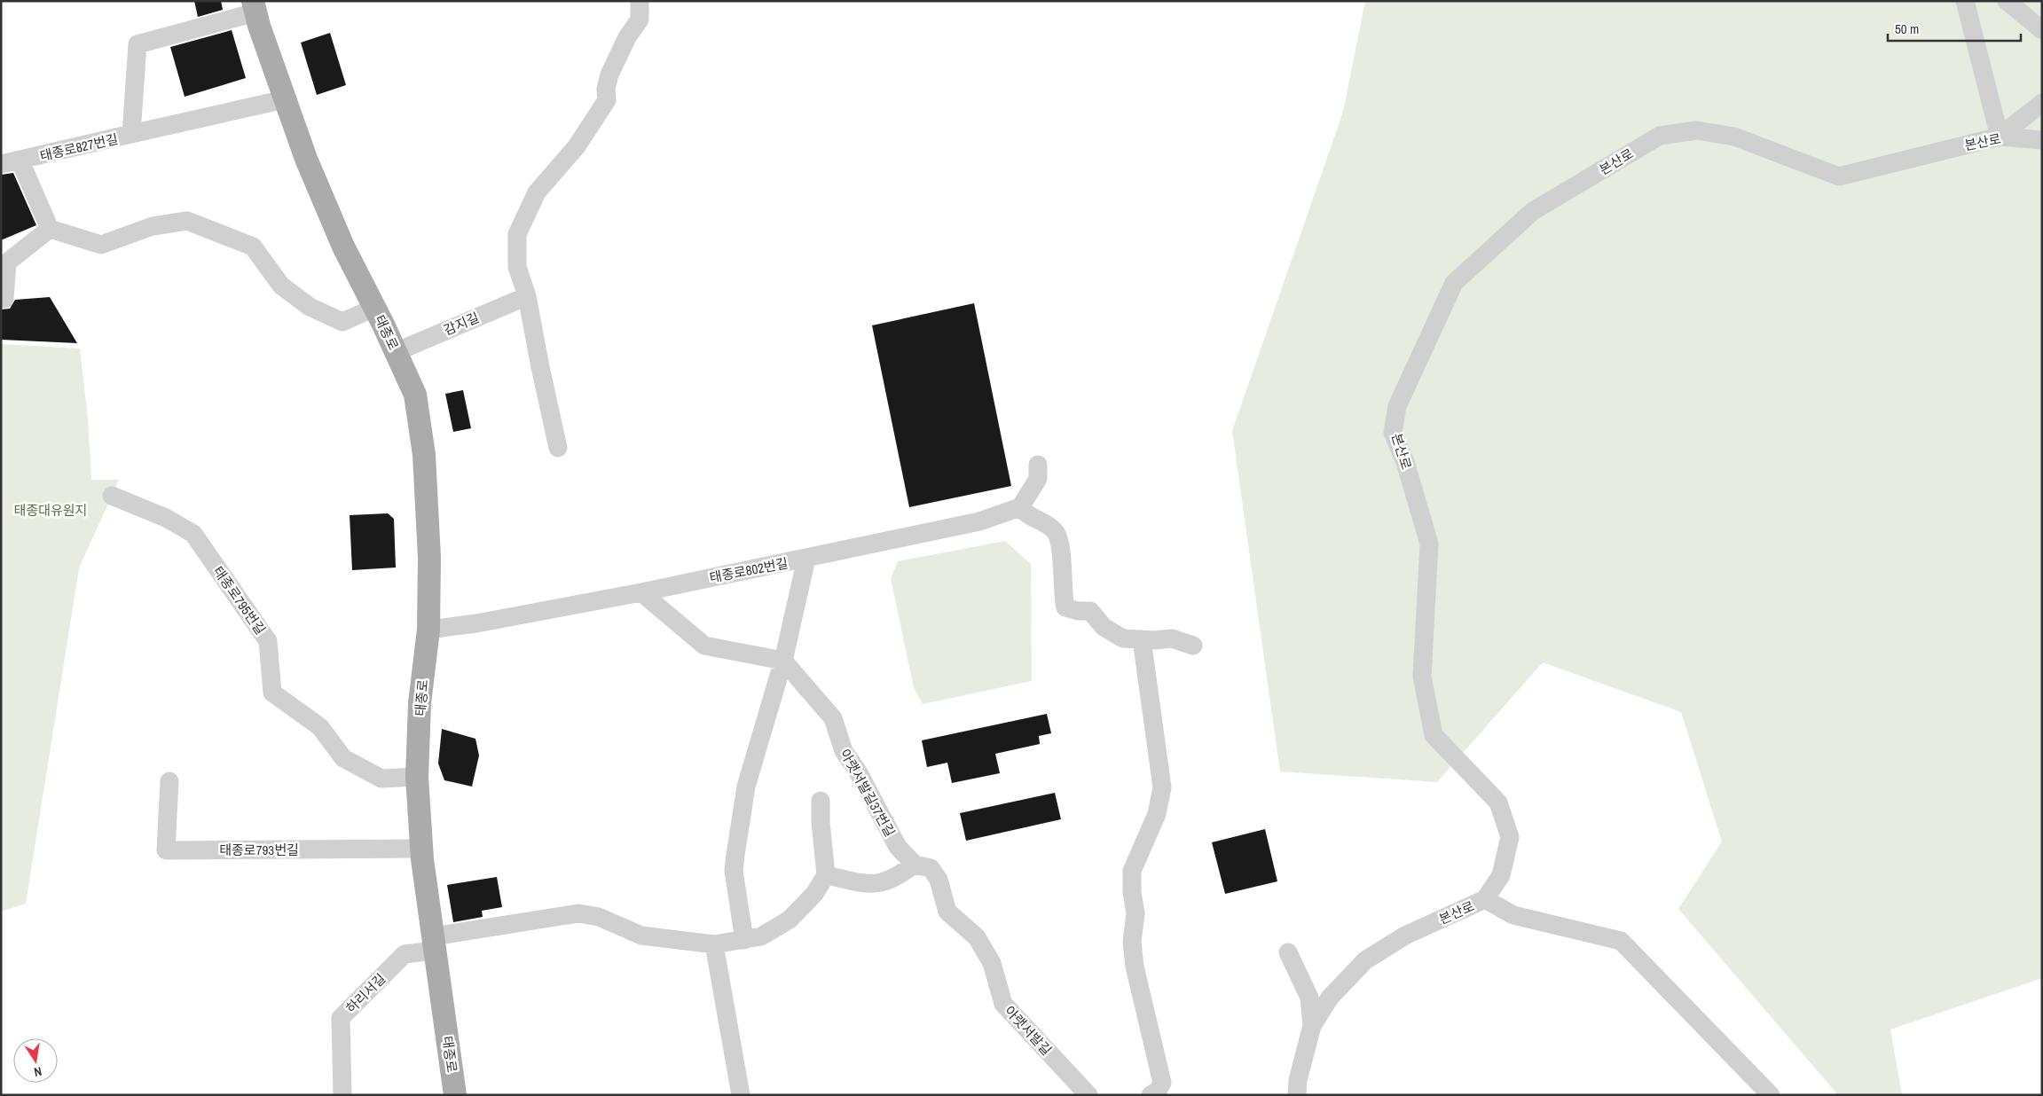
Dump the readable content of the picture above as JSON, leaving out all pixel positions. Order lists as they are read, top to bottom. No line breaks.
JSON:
{"streets":{"main road":["태종로"],"street":["본산로","태종로827번길","감지길","태종로802번길","태종로795번길","아랫서발길37번길","태종로793번길","하리서길","아랫서발길"]},"crossings":[["태종로827번길","태종로"],["감지길","태종로"],["태종로","태종로802번길"],["태종로","태종로795번길"],["태종로","태종로793번길"],["태종로","하리서길"],["아랫서발길37번길","아랫서발길"]],"parks":["태종대유원지"],"scale_bar":"50 m","north":"bottom"}
